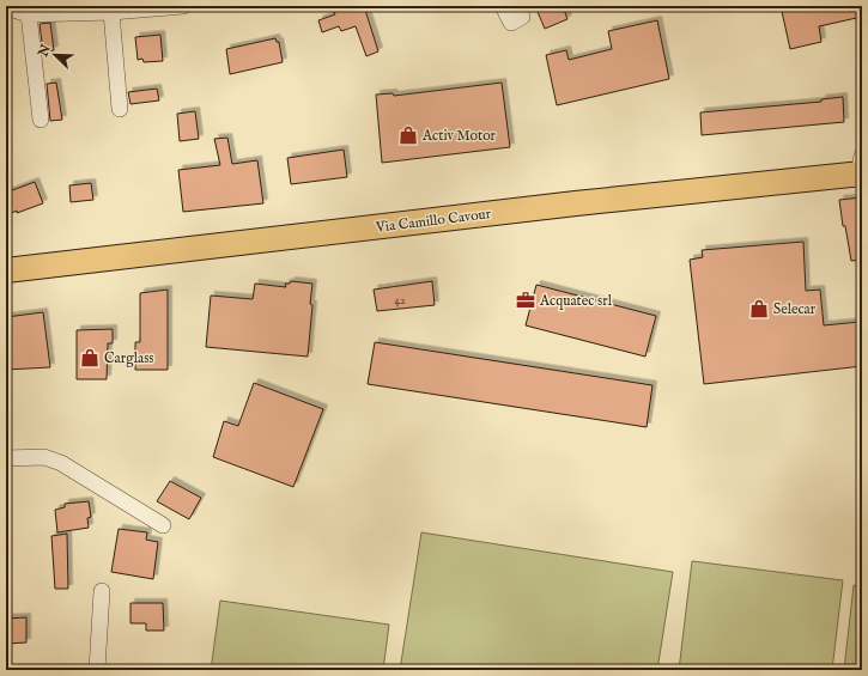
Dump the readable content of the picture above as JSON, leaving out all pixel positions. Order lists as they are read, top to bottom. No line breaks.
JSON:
{"streets":{"main road":["Via Camillo Cavour"]},"places":{"shop":["Activ Motor","Selecar","Carglass"],"office":["Acquatec srl"]},"house_numbers":["42"],"north":"top left"}
